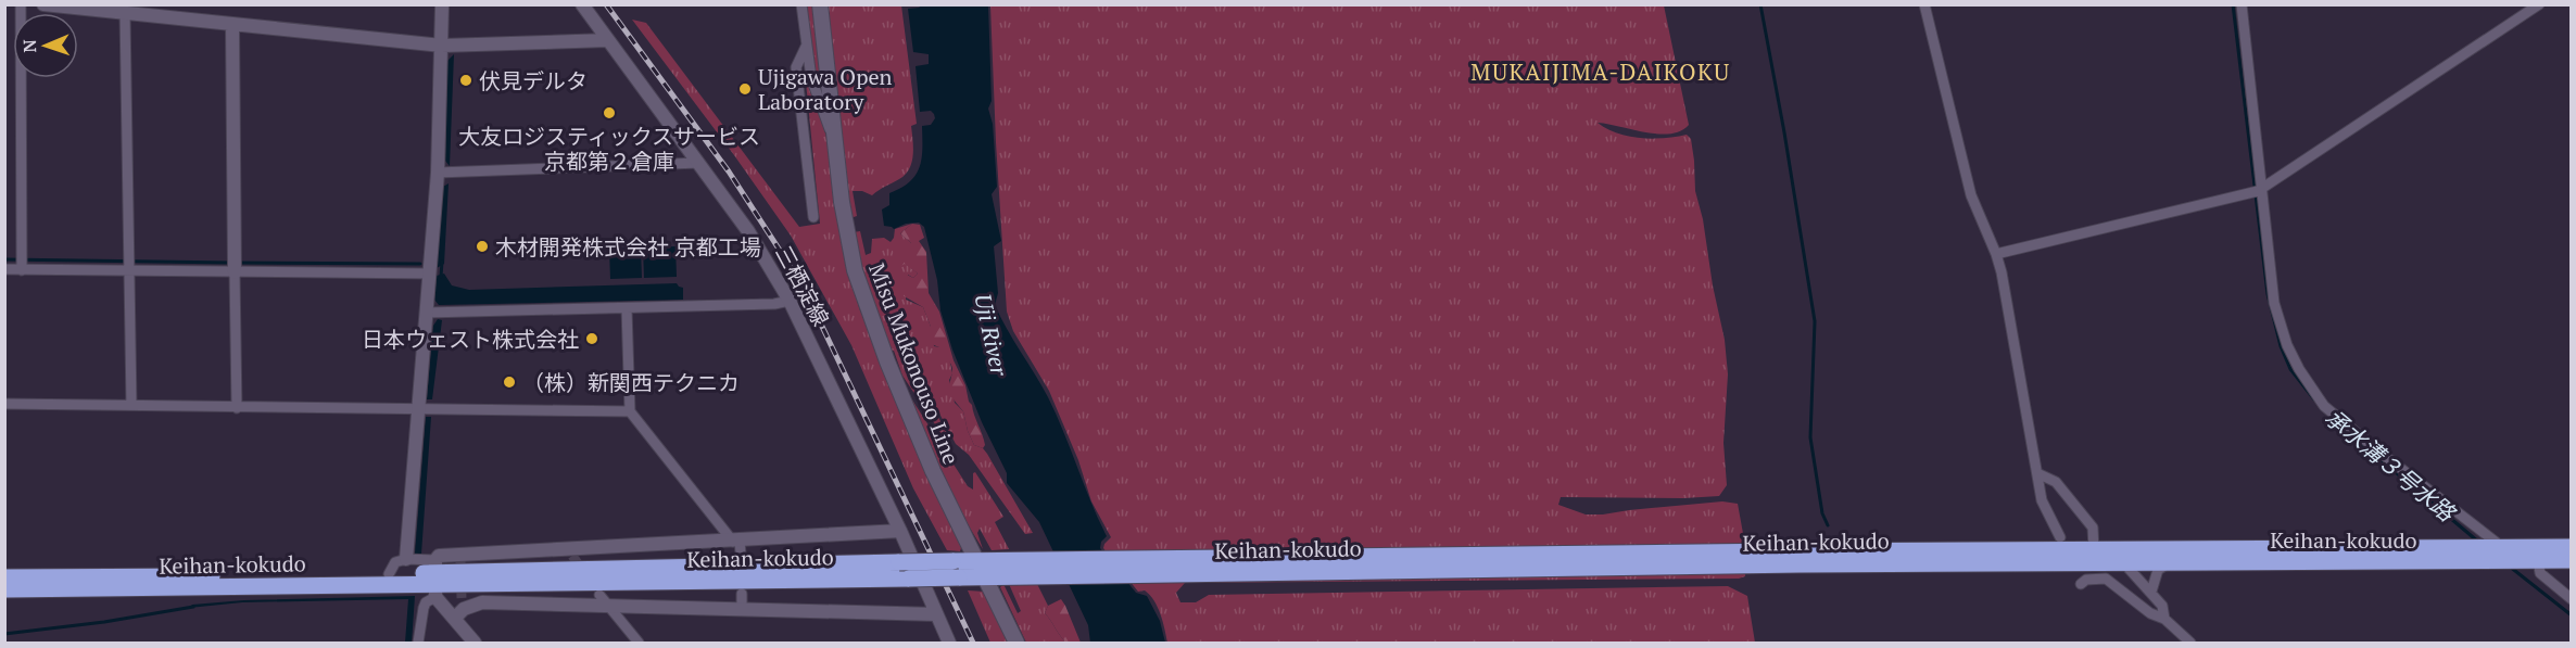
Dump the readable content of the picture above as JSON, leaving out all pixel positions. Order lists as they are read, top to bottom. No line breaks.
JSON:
{"streets":{"highway":["Keihan-kokudo"],"main road":["Misu Mukonouso Line"],"street":["三栖淀線"]},"crossings":[["Misu Mukonouso Line","Keihan-kokudo"]],"districts":["MUKAIJIMA-DAIKOKU"],"water":["Uji River","承水溝３号水路"],"places":["伏見デルタ","Ujigawa Open Laboratory","大友ロジスティックスサービス 京都第２倉庫","木材開発株式会社 京都工場","日本ウェスト株式会社","（株）新関西テクニカ"],"north":"left"}
